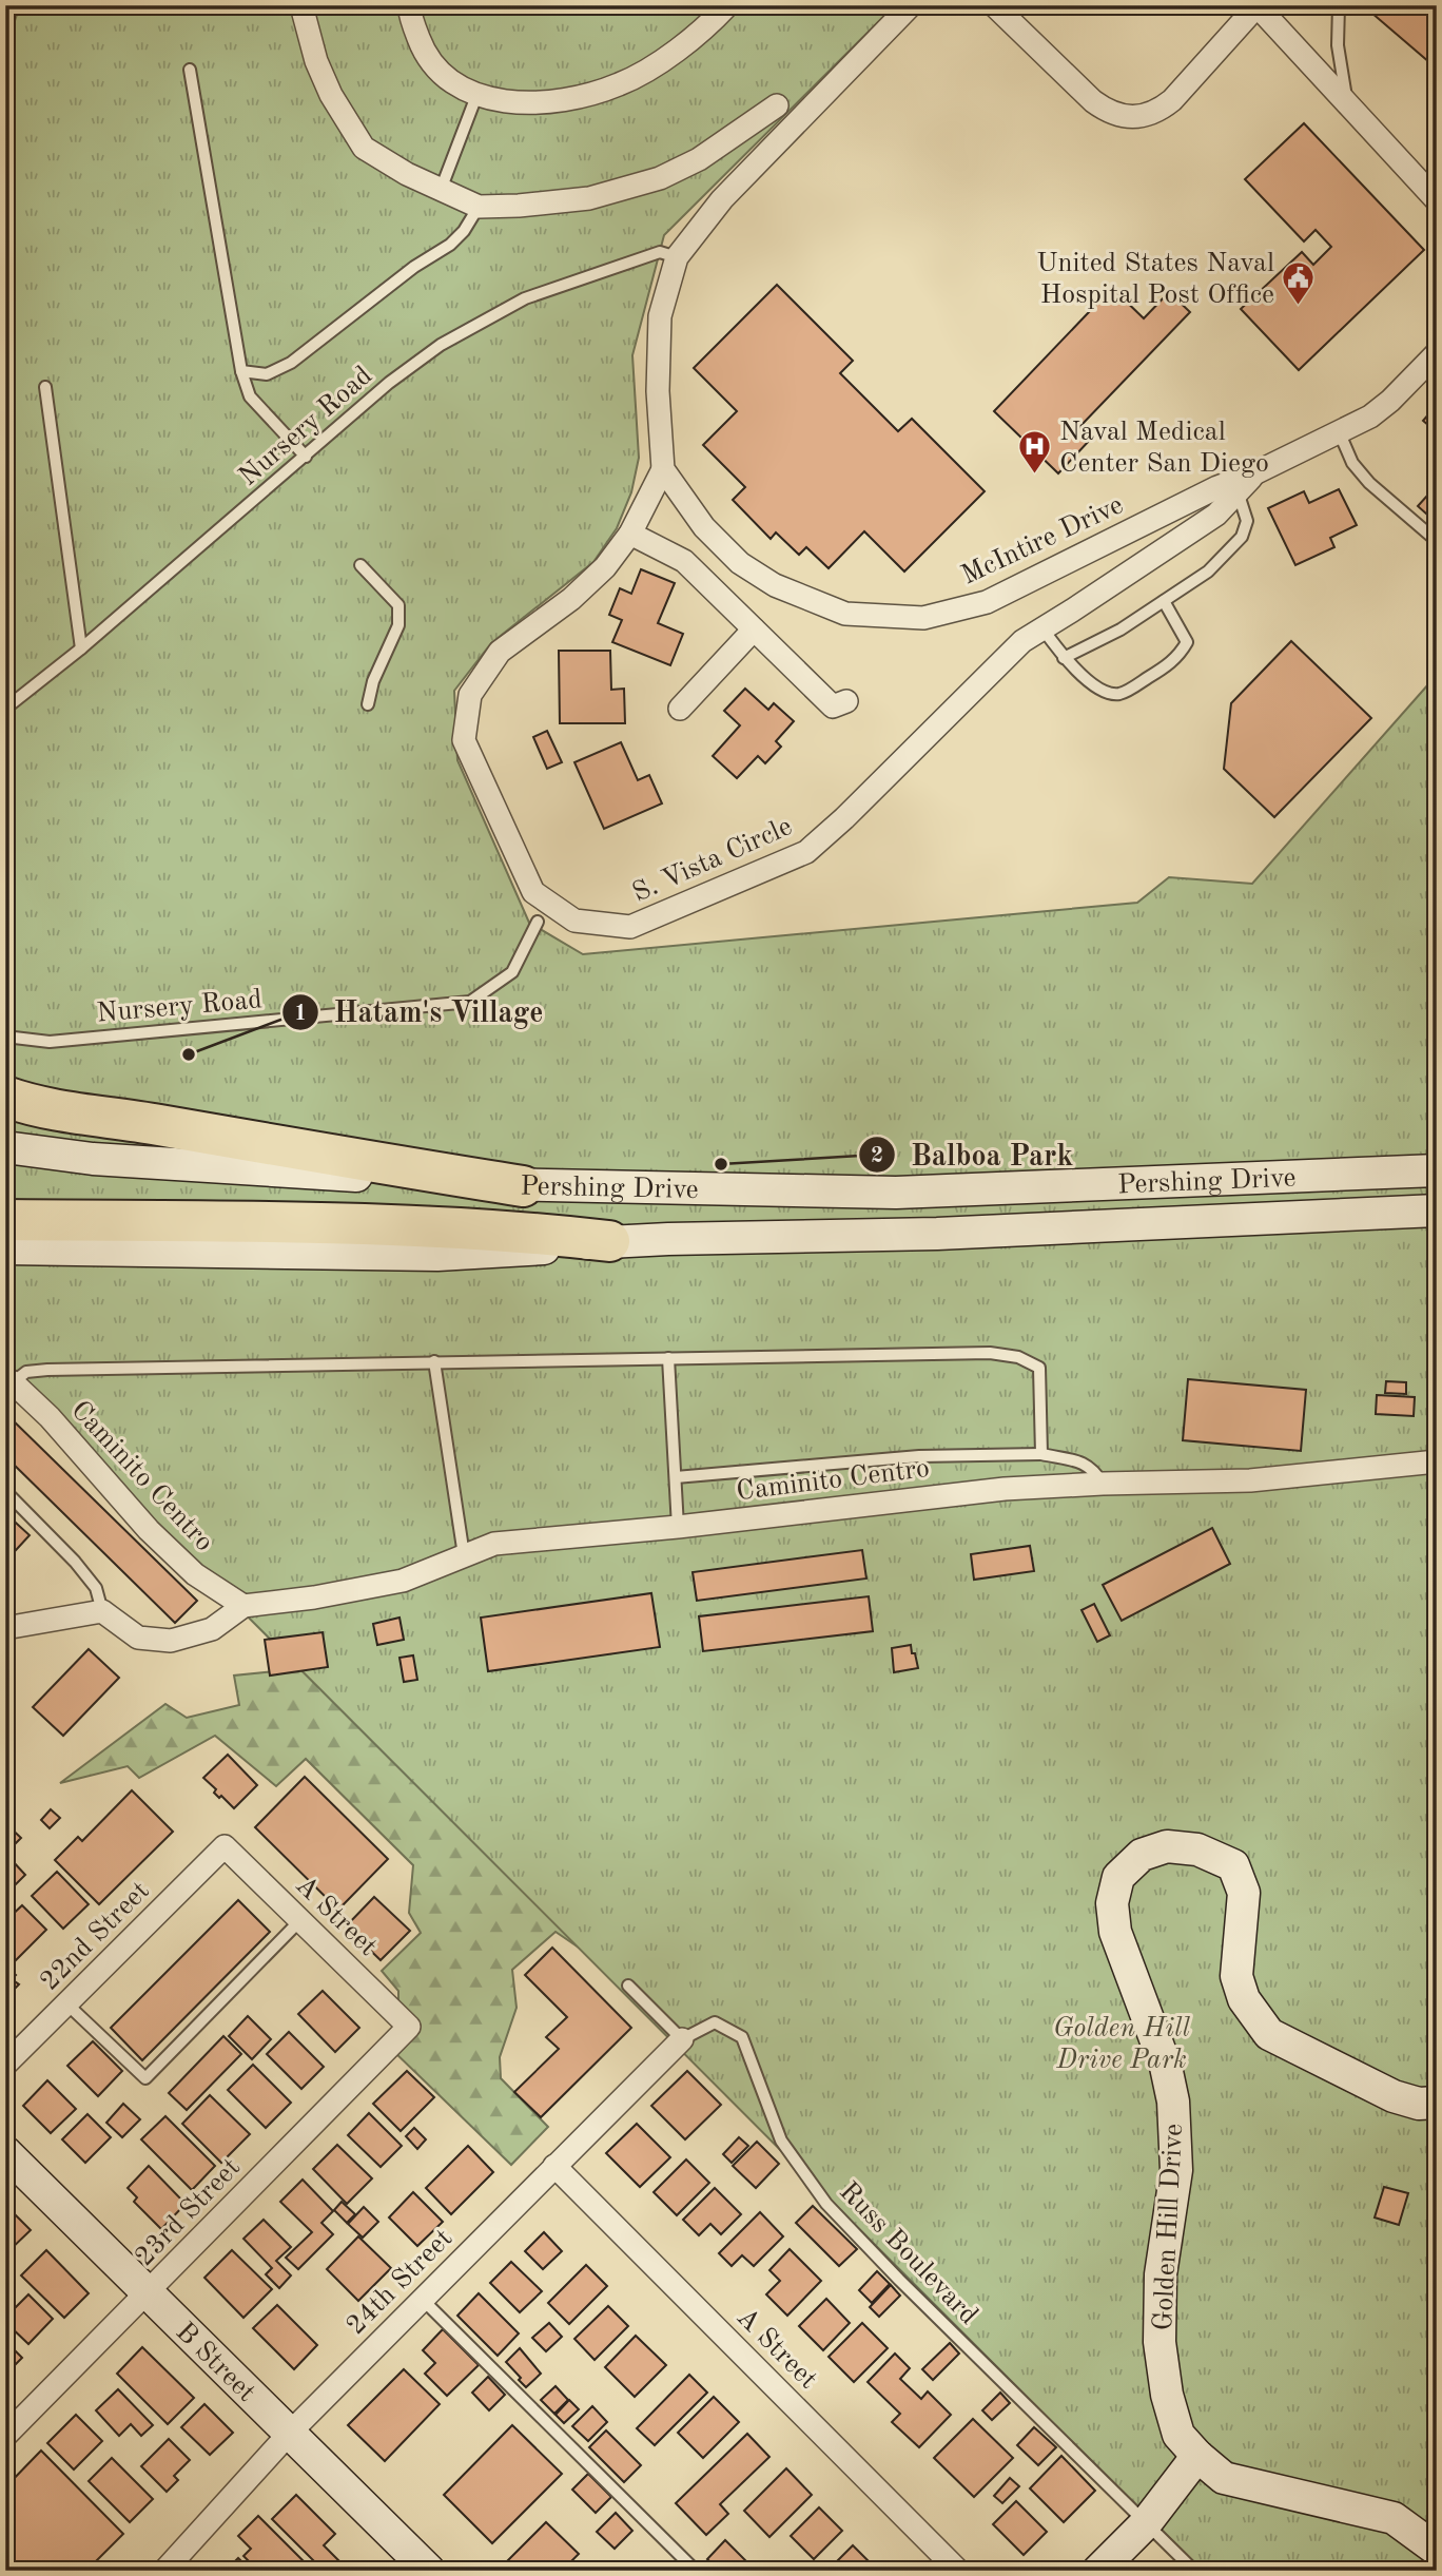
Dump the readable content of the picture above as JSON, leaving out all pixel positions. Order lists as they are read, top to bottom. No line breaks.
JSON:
{"streets":{"main road":["Pershing Drive","Golden Hill Drive","B Street"],"street":["McIntire Drive","S. Vista Circle","Caminito Centro","A Street","22nd Street","23rd Street","24th Street"],"lane":["Nursery Road","Russ Boulevard"]},"crossings":[["McIntire Drive","S. Vista Circle"],["A Street","22nd Street"],["A Street","23rd Street"],["A Street","24th Street"],["23rd Street","B Street"],["Russ Boulevard","24th Street"],["24th Street","B Street"]],"parks":["Golden Hill Drive Park"],"places":{"public building":["United States Naval Hospital Post Office"],"hospital":["Naval Medical Center San Diego"],"other":["Hatam's Village","Balboa Park"]}}
